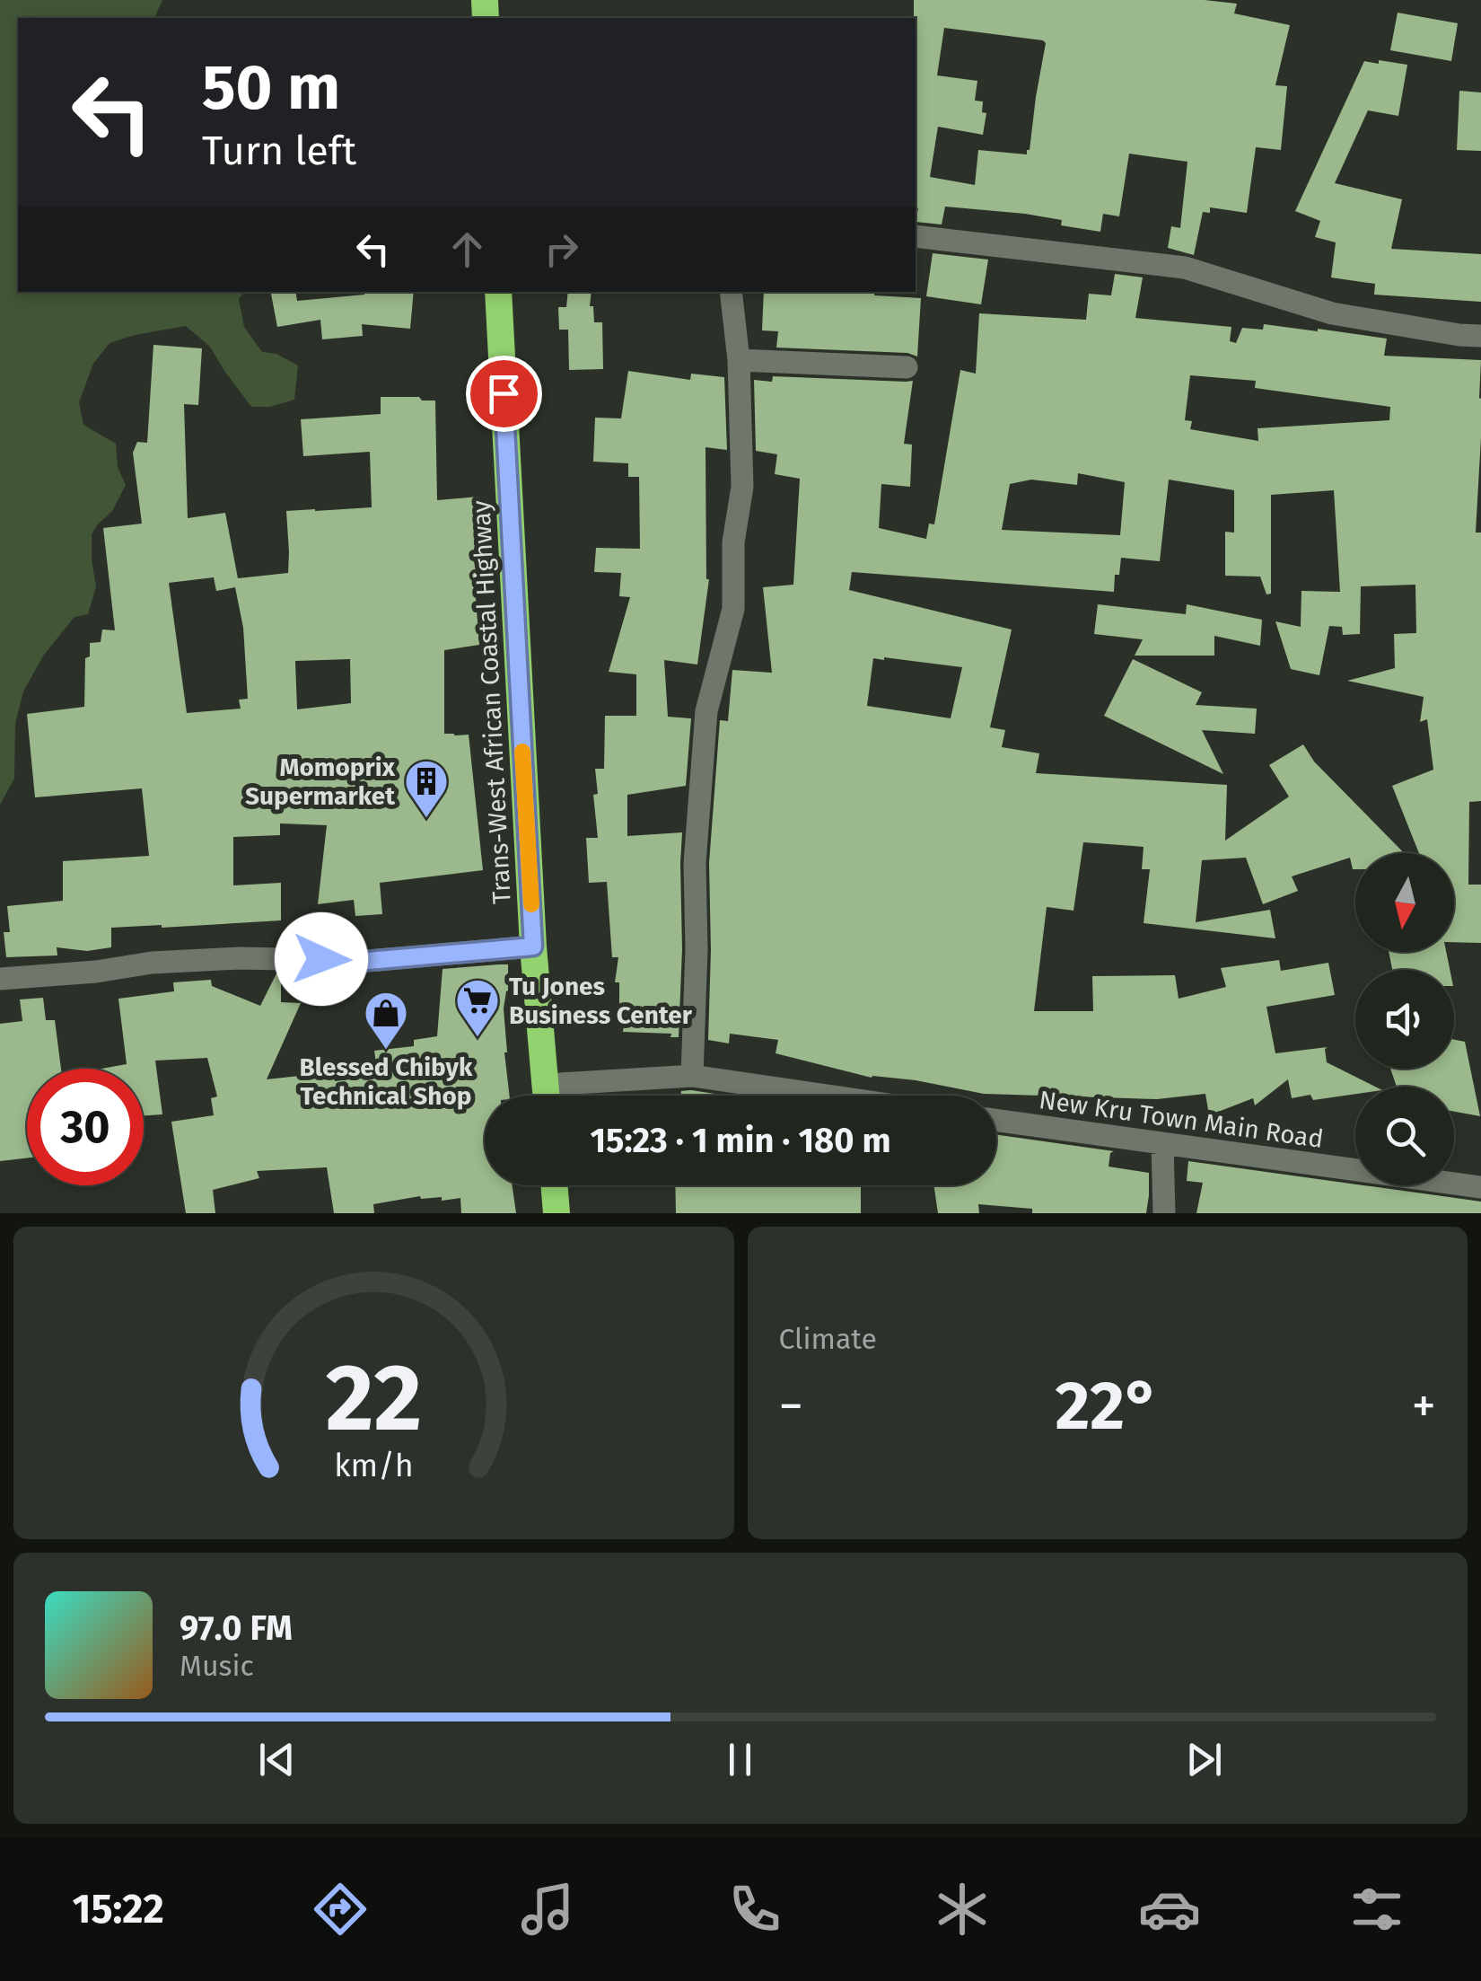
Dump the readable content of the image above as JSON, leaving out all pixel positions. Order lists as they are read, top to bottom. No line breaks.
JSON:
{"streets":{"highway":["Trans-West African Coastal Highway"],"street":["New Kru Town Main Road"]},"places":{"building":["Momoprix Supermarket"],"supermarket":["Tu Jones Business Center"],"shop":["Blessed Chibyk Technical Shop"]},"north":"bottom","page":{"turn":["50 m","Turn left"],"limit":"30","trip":"15:23 · 1 min · 180 m","tile":"Climate","heat":["−","22°","+"],"song":["97.0 FM","Music"],"tabs":"15:22","gauge":["22","km/h"]}}
